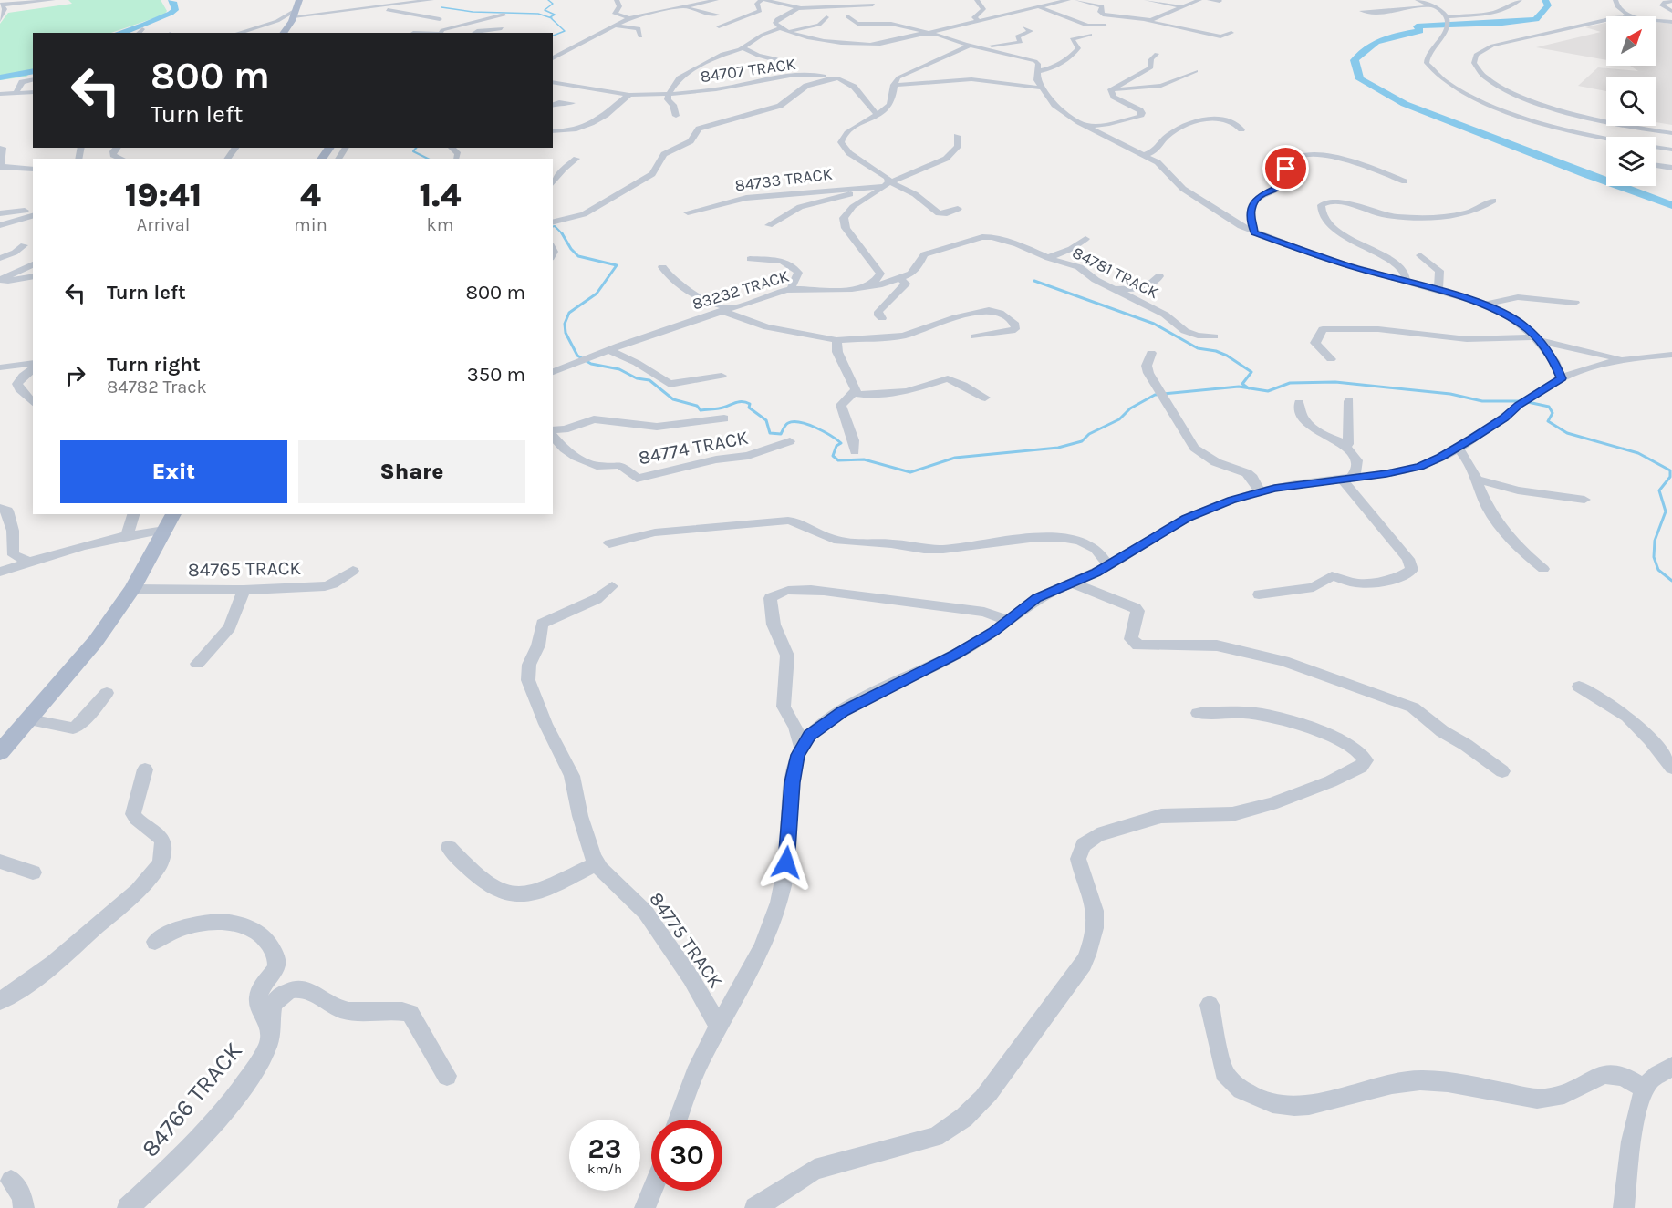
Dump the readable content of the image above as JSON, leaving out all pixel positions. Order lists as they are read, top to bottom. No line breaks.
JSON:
{"streets":{"street":["84707 TRACK","84733 TRACK","84781 TRACK","83232 TRACK","84774 TRACK","84765 TRACK","84775 TRACK","84766 TRACK"]},"crossings":[["84781 TRACK","83232 TRACK"]],"north":"top right","page":{"turn":["800 m","Turn left"],"eta":["19:41","Arrival","4","min","1.4","km"],"list":[{"name":"Turn left","value":"800 m"},{"name":"Turn right","note":"84782 Track","value":"350 m"}],"buttons":["Exit","Share"],"speed":"23 km/h","limit":"30"}}
